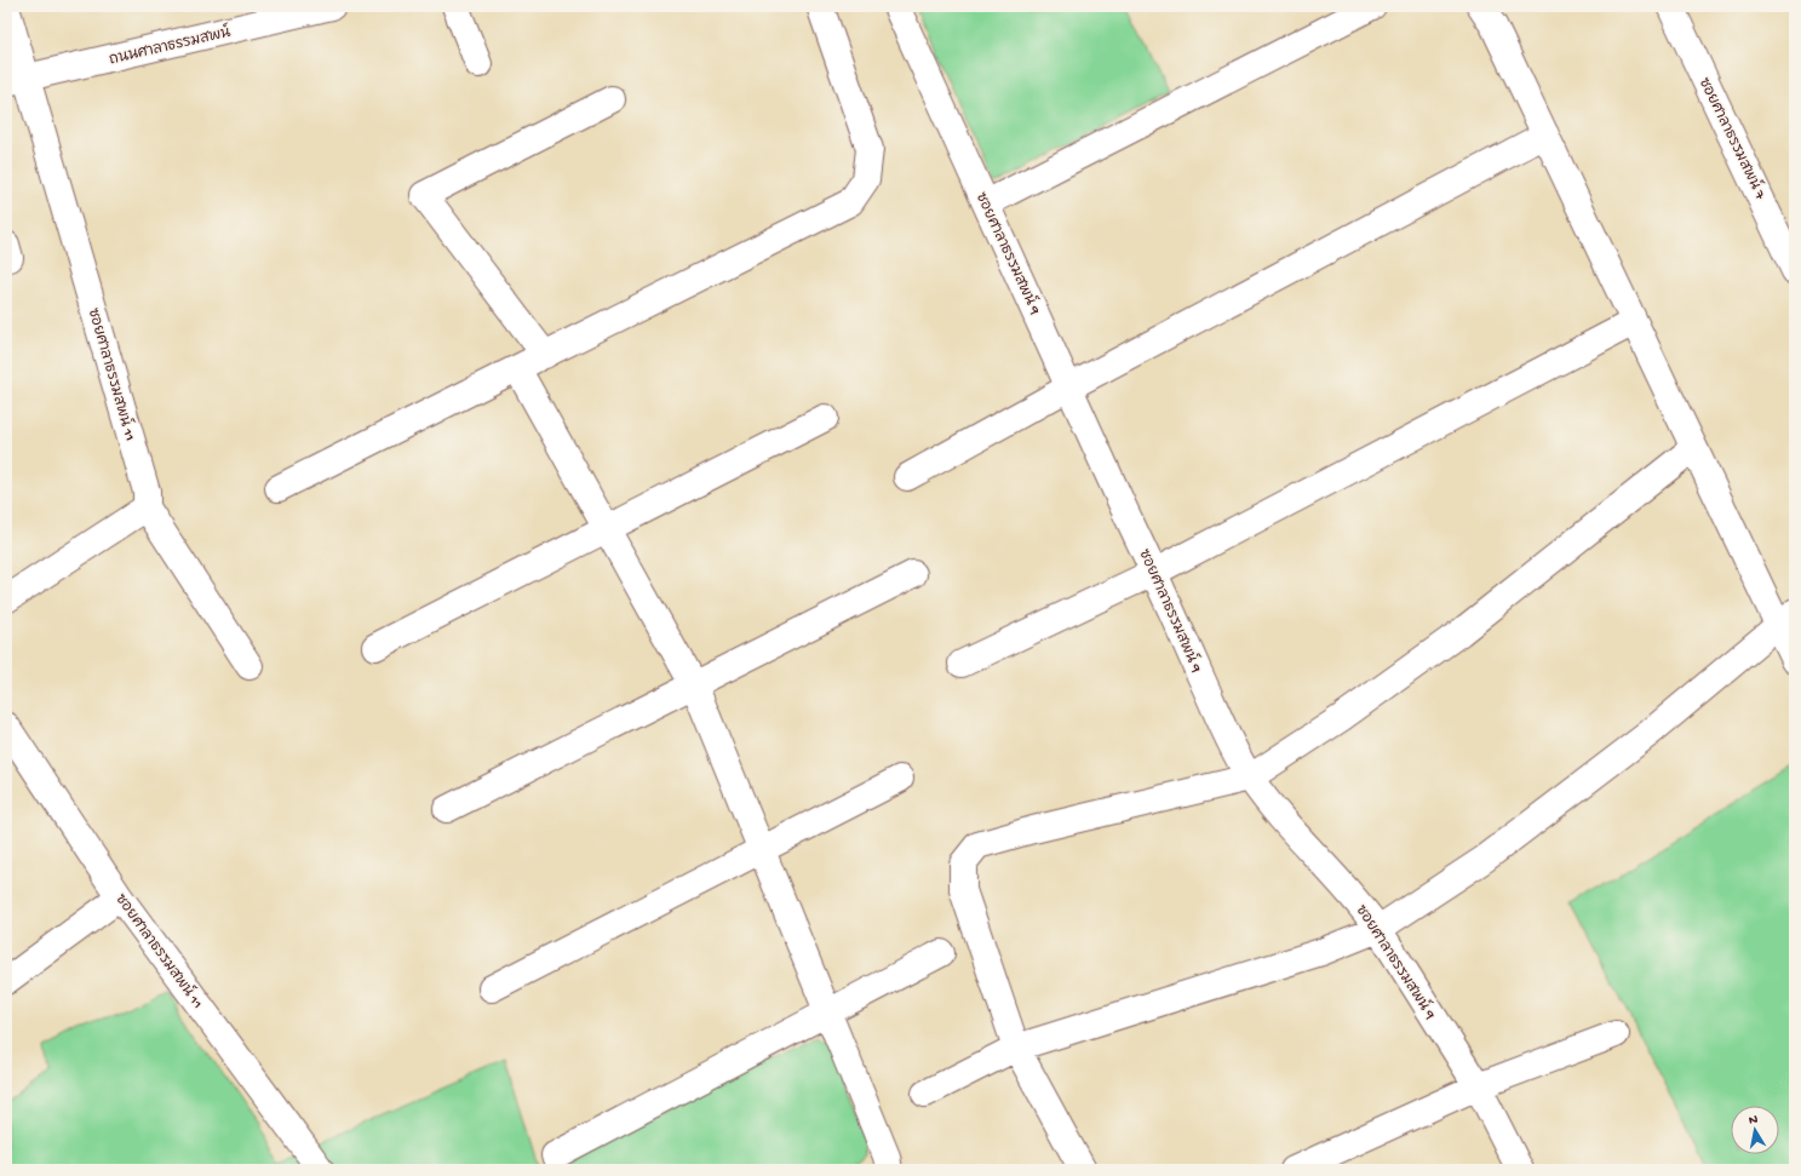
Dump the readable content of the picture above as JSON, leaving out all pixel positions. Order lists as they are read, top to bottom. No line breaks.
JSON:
{"streets":{"street":["ถนนศาลาธรรมสพน์","ซอยศาลาธรรมสพน์ 7","ซอยศาลาธรรมสพน์ 9","ซอยศาลาธรรมสพน์ 11"]},"crossings":[["ถนนศาลาธรรมสพน์","ซอยศาลาธรรมสพน์ 11"]],"north":"top"}
